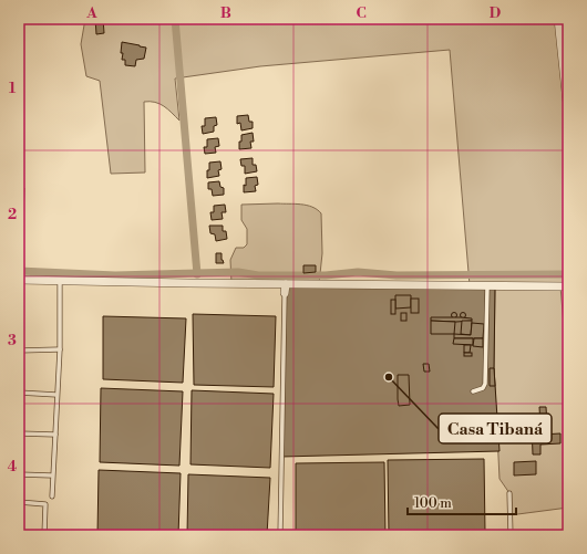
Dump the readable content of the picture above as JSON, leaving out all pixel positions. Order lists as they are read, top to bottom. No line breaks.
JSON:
{"places":["Casa Tibaná"],"scale_bar":"100 m","grid":{"columns":["A","B","C","D"],"rows":["1","2","3","4"]}}
